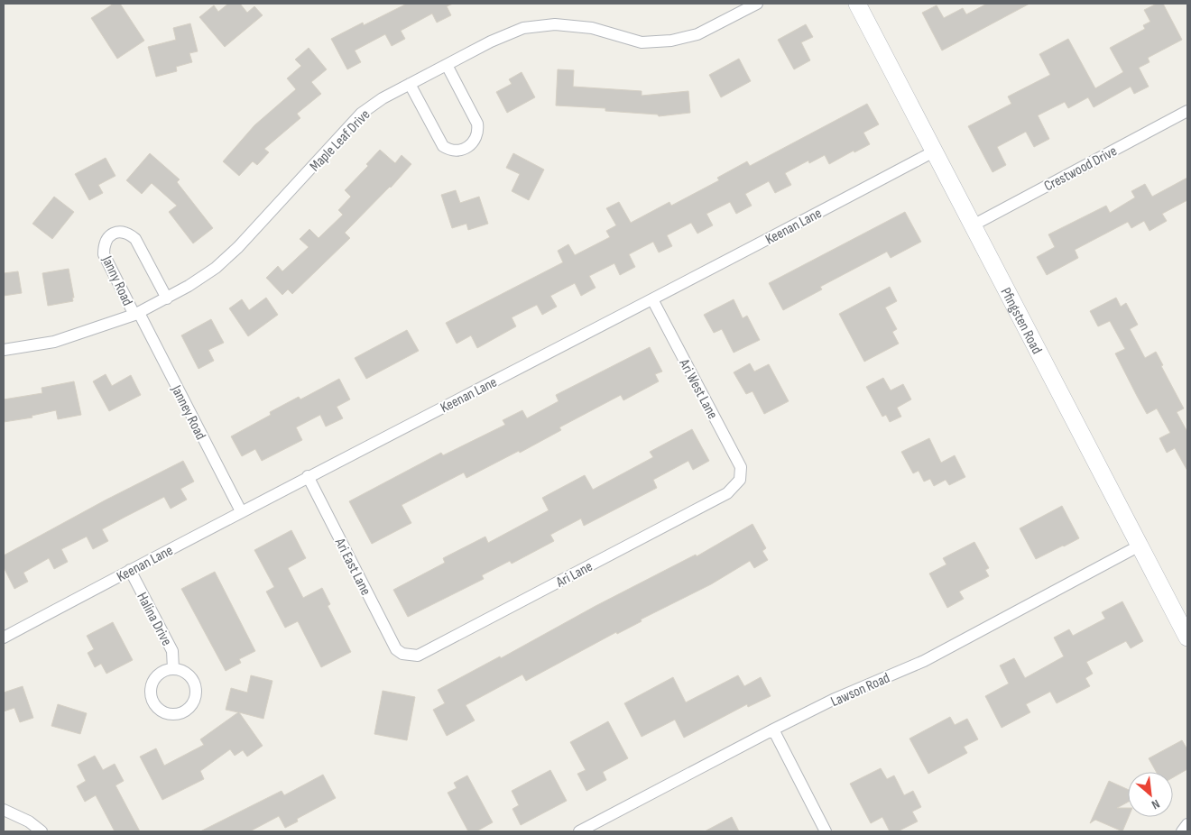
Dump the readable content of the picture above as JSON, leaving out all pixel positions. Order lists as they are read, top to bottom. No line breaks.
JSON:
{"streets":{"main road":["Pfingsten Road"],"street":["Maple Leaf Drive","Crestwood Drive","Keenan Lane","Janny Road","Ari West Lane","Janney Road","Ari East Lane","Ari Lane","Halina Drive","Lawson Road"]},"crossings":[["Maple Leaf Drive","Janny Road"],["Maple Leaf Drive","Janney Road"],["Crestwood Drive","Pfingsten Road"],["Keenan Lane","Pfingsten Road"],["Keenan Lane","Ari West Lane"],["Keenan Lane","Janney Road"],["Keenan Lane","Ari East Lane"],["Keenan Lane","Halina Drive"],["Janny Road","Janney Road"],["Pfingsten Road","Lawson Road"],["Ari West Lane","Ari Lane"],["Ari East Lane","Ari Lane"]],"north":"bottom right"}
